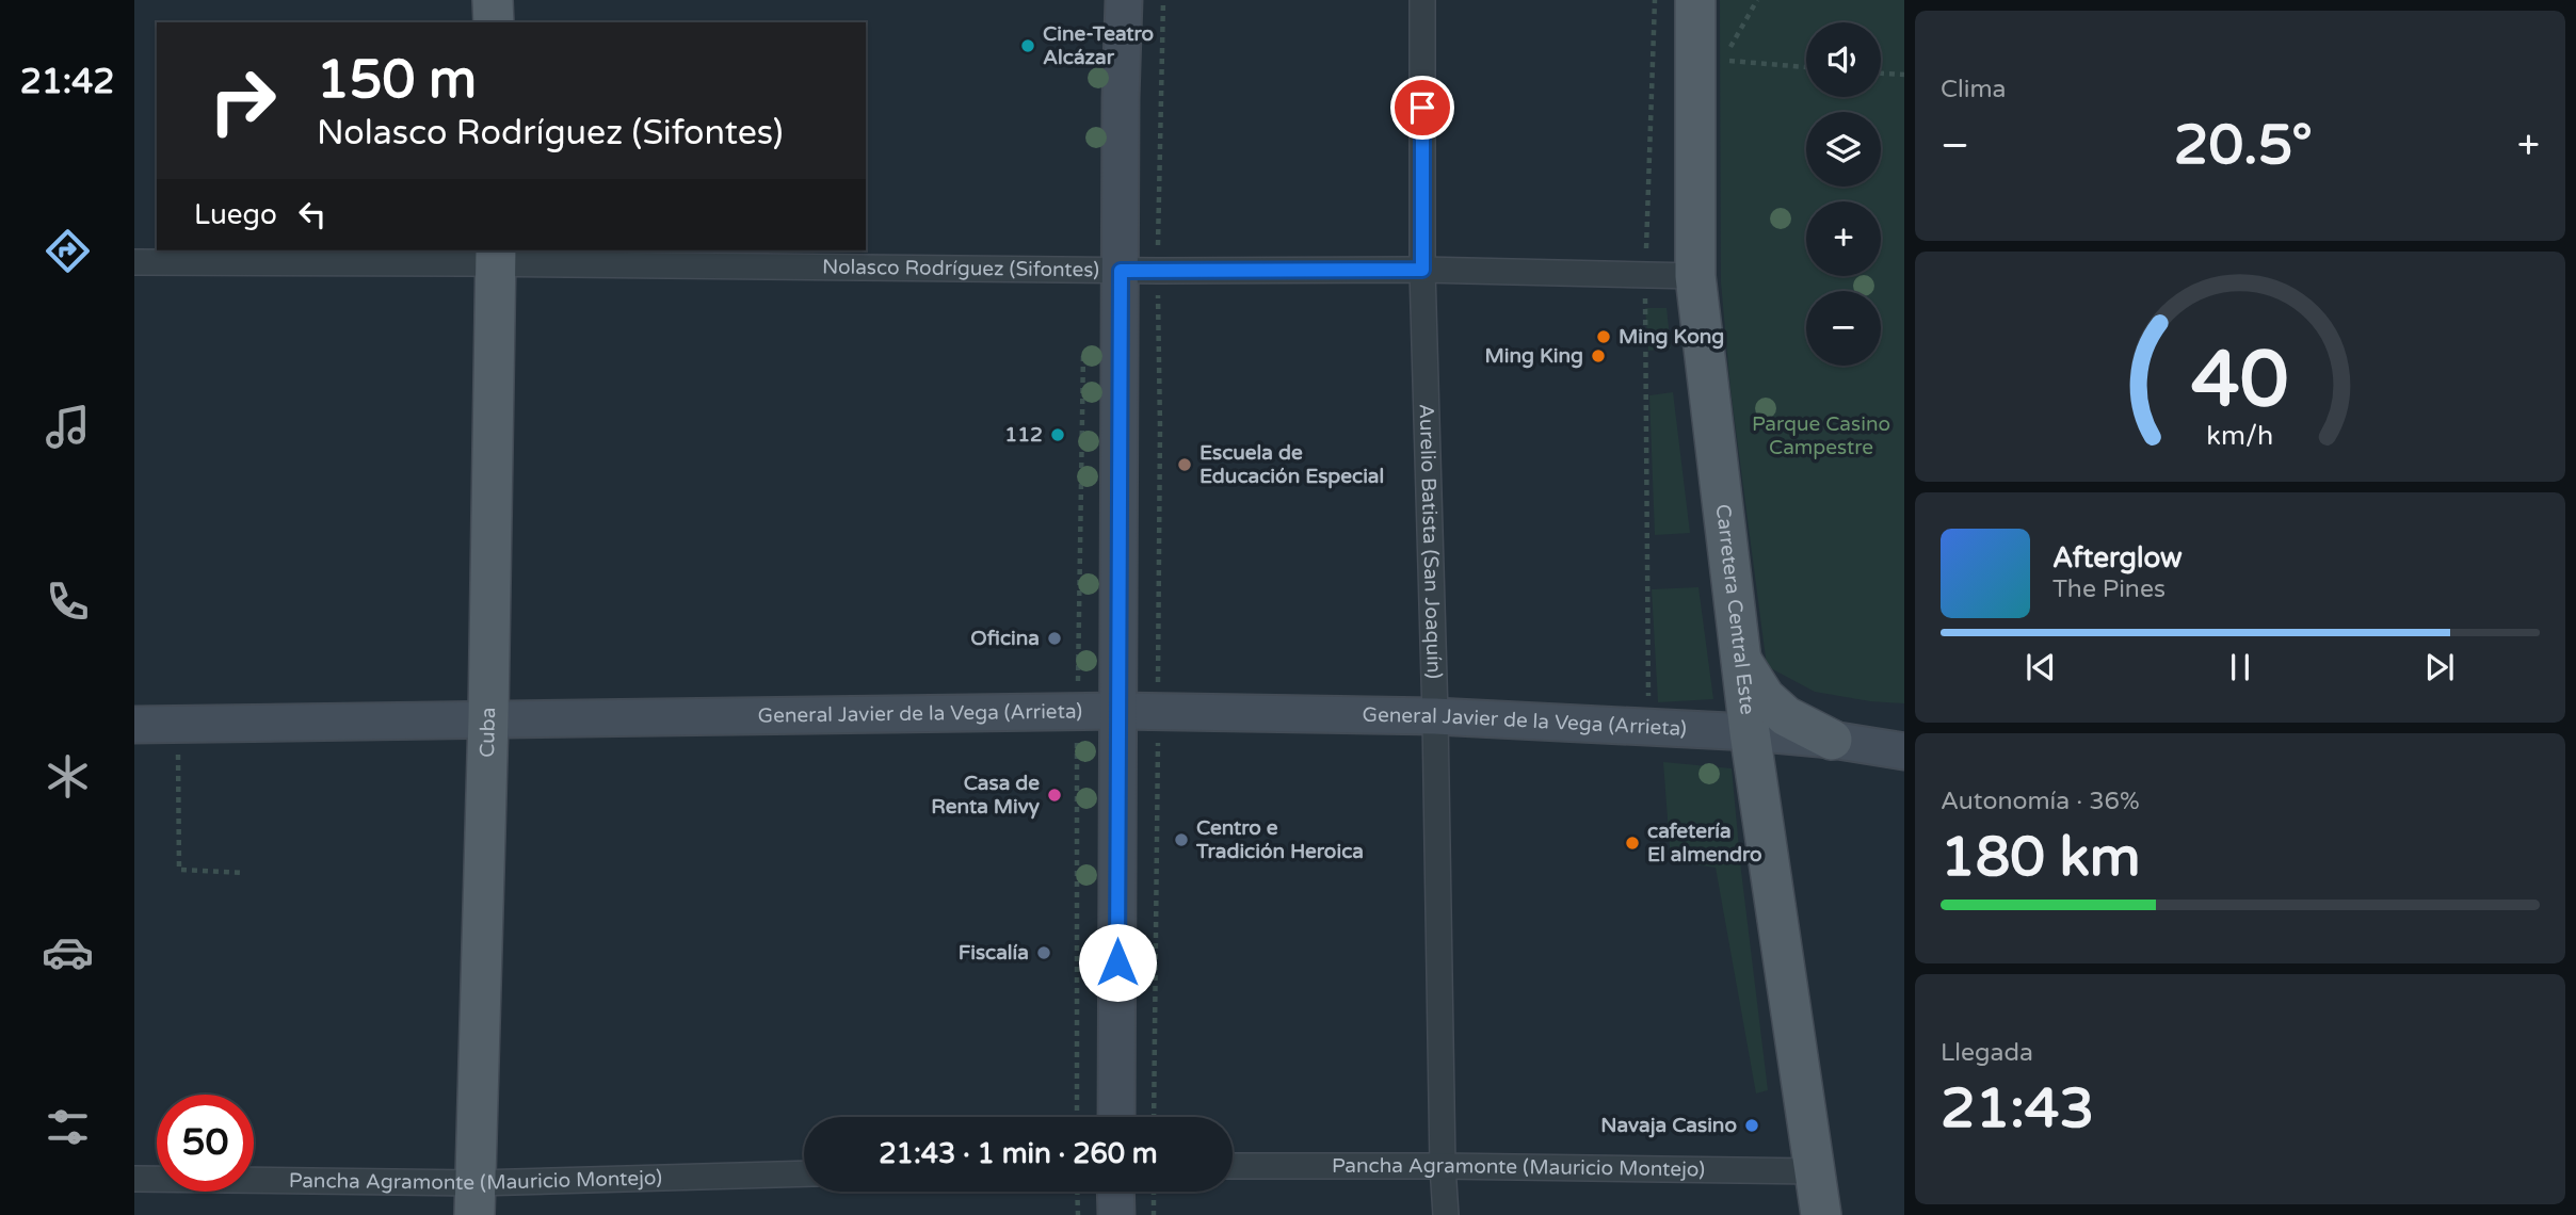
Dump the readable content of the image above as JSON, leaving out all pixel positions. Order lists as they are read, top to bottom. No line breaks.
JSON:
{"streets":{"main road":["Carretera Central Este","General Javier de la Vega (Arrieta)","Cuba"],"street":["Nolasco Rodríguez (Sifontes)","Aurelio Batista (San Joaquín)","Pancha Agramonte (Mauricio Montejo)"]},"crossings":[["Nolasco Rodríguez (Sifontes)","Aurelio Batista (San Joaquín)"],["Nolasco Rodríguez (Sifontes)","Carretera Central Este"],["Nolasco Rodríguez (Sifontes)","Cuba"],["Aurelio Batista (San Joaquín)","General Javier de la Vega (Arrieta)"],["Aurelio Batista (San Joaquín)","Pancha Agramonte (Mauricio Montejo)"],["Carretera Central Este","General Javier de la Vega (Arrieta)"],["Carretera Central Este","Pancha Agramonte (Mauricio Montejo)"],["General Javier de la Vega (Arrieta)","Cuba"],["Cuba","Pancha Agramonte (Mauricio Montejo)"]],"parks":["Parque Casino Campestre"],"places":["Cine-Teatro Alcázar","Ming Kong","Ming King","112","Escuela de Educación Especial","Oficina","Casa de Renta Mivy","Centro e Tradición Heroica","cafetería El almendro","Fiscalía","Navaja Casino"],"page":{"tabs":"21:42","tile":["Clima",["Autonomía · 36%","180 km"],["Llegada","21:43"]],"map_buttons":["+","−"],"turn":["150 m","Nolasco Rodríguez (Sifontes)"],"heat":["−","20.5°","+"],"then":"Luego","song":["Afterglow","The Pines"],"limit":"50","trip":"21:43 · 1 min · 260 m","gauge":["40","km/h"]}}
